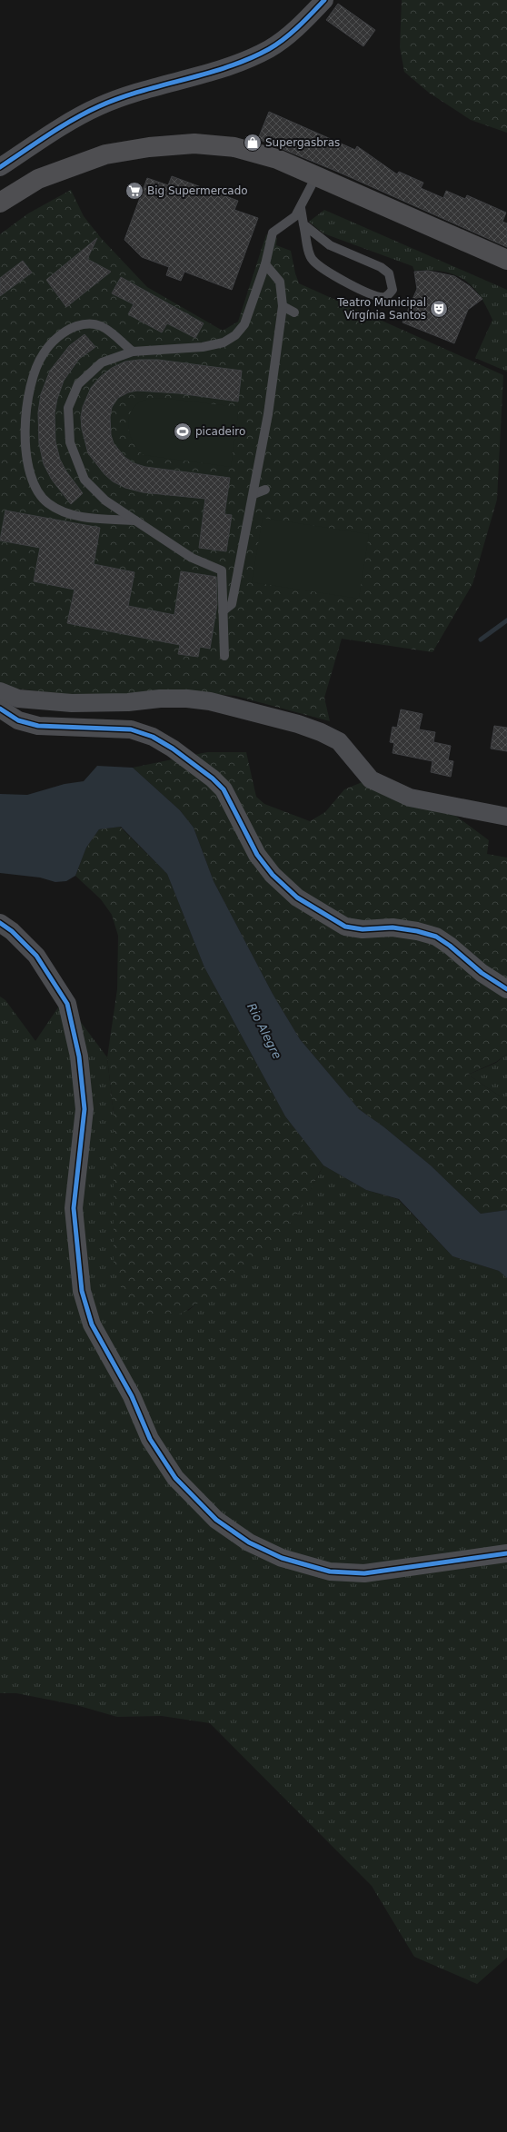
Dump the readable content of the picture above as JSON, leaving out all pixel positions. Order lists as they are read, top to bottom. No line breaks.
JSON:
{"water":["Rio Alegre"],"places":{"shop":["Supergasbras"],"supermarket":["Big Supermercado"],"theatre":["Teatro Municipal Virgínia Santos"],"sports":["picadeiro"]}}
